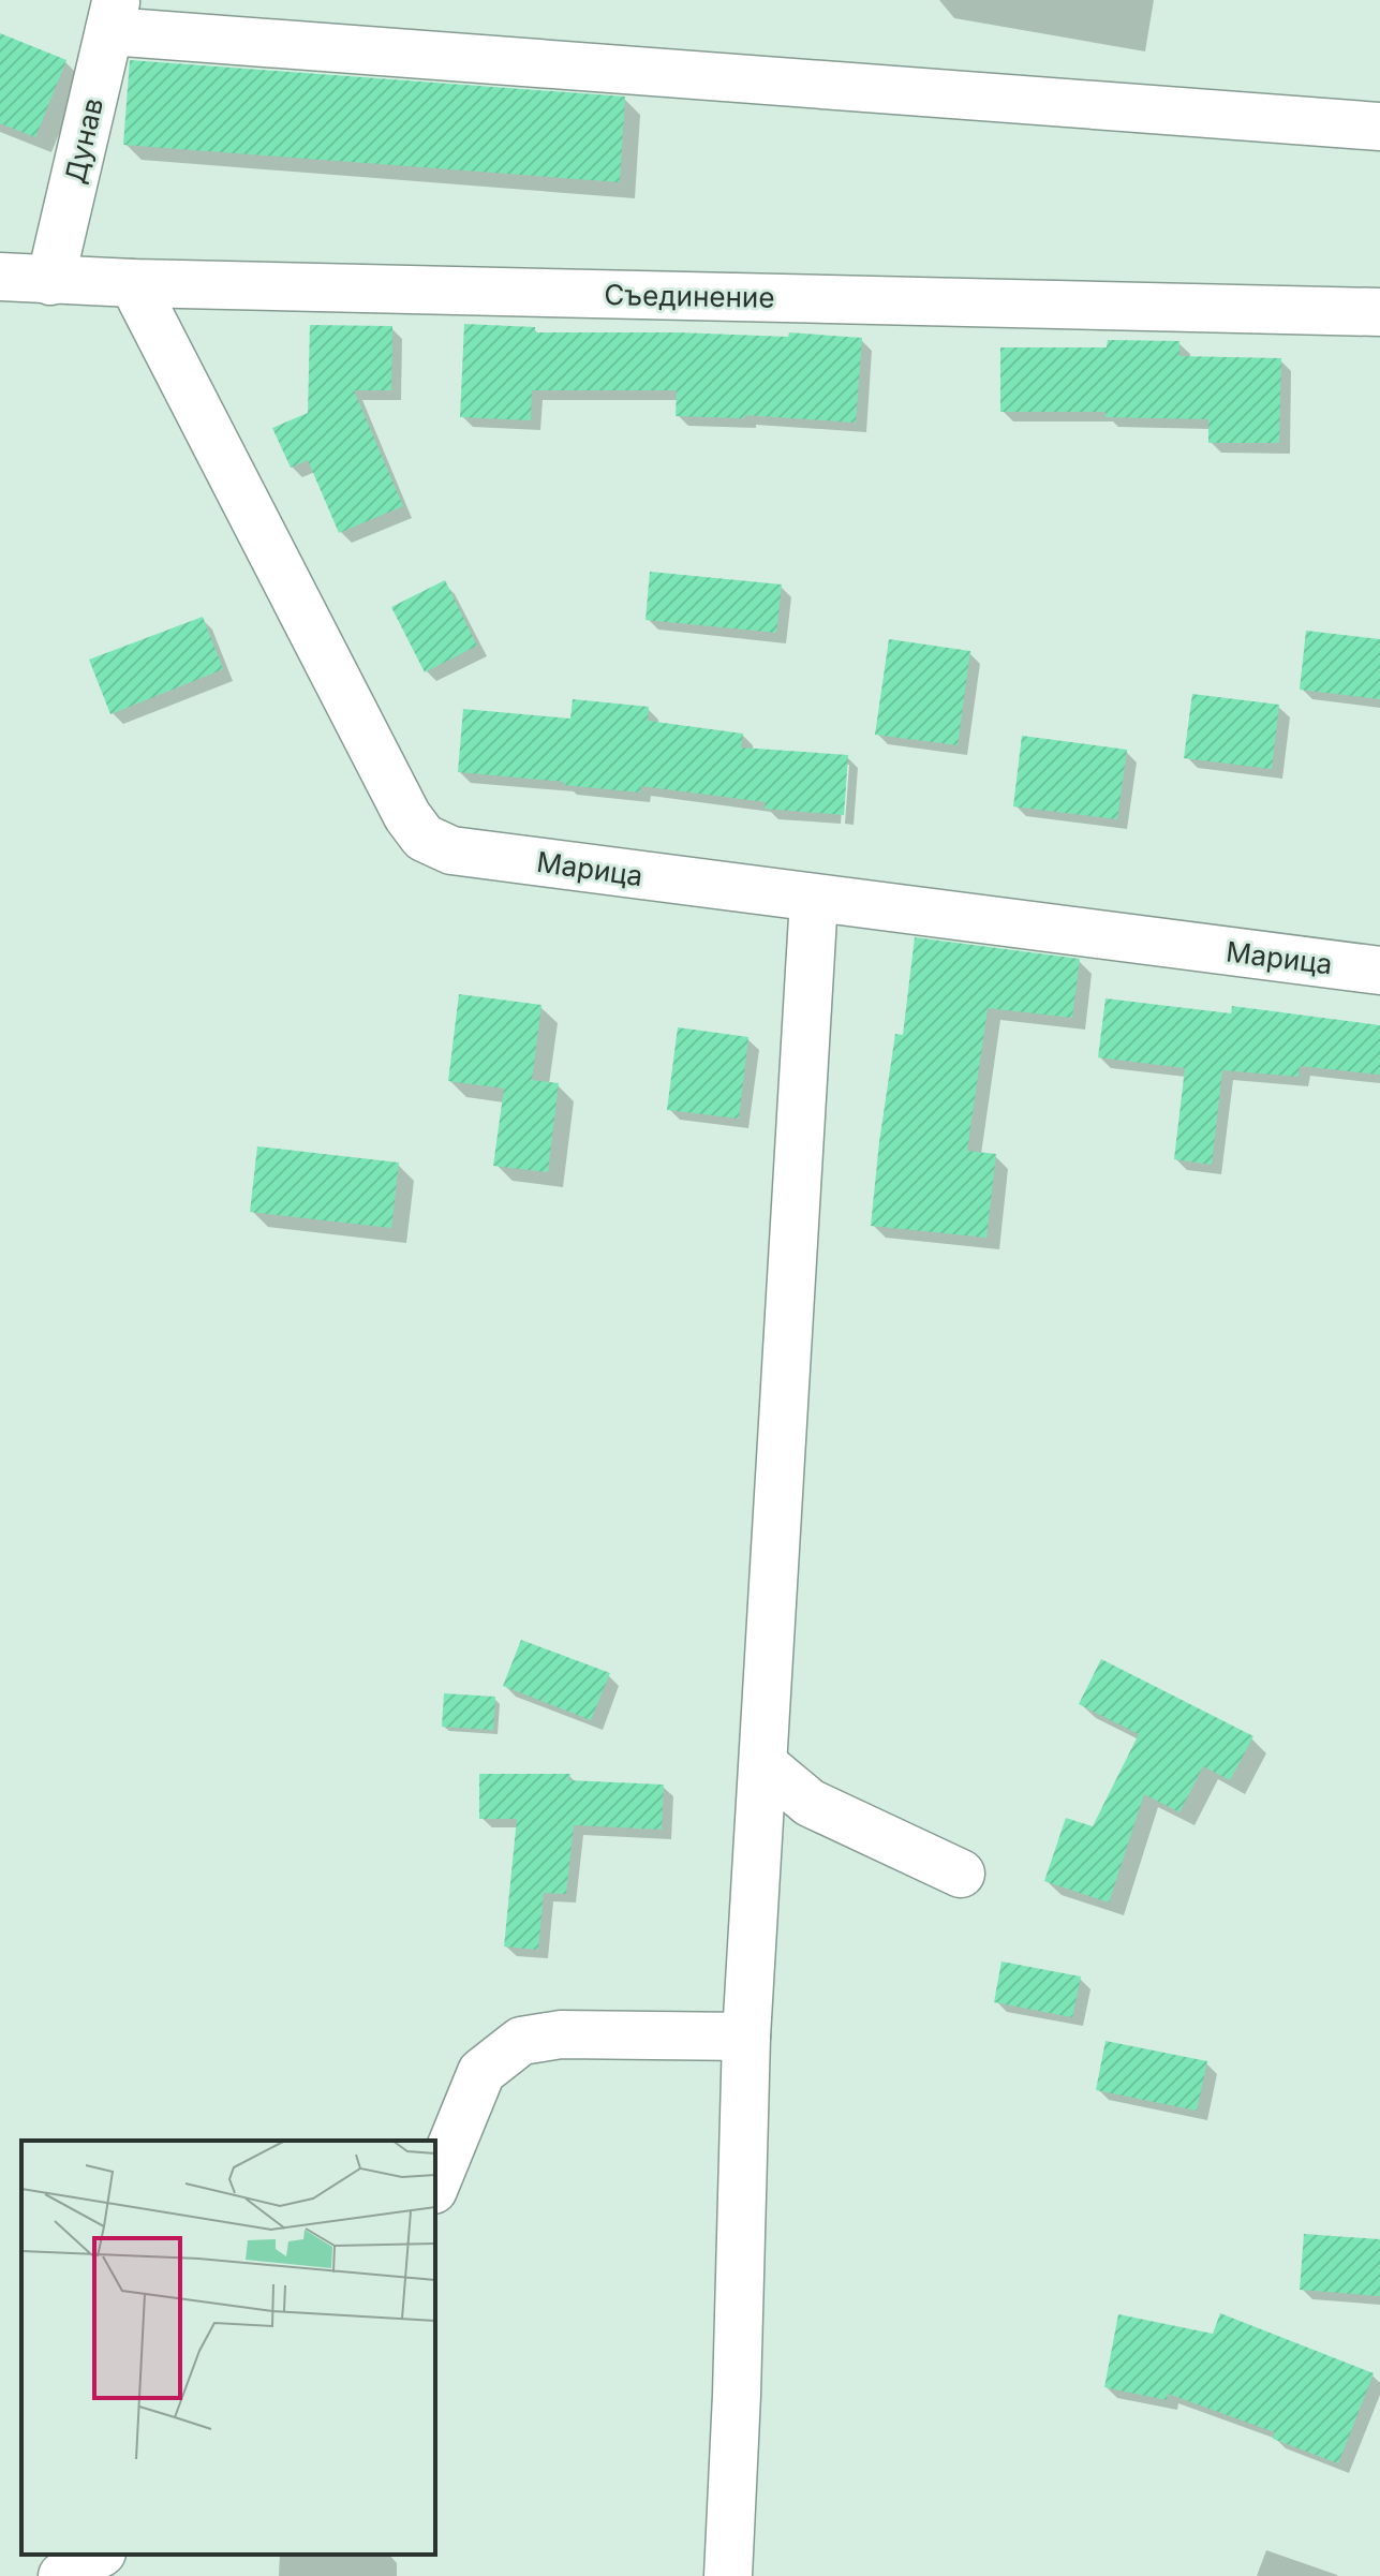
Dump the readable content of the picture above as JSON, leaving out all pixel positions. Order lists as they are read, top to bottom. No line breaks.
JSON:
{"streets":{"street":["Дунав","Съединение","Марица"]},"crossings":[["Дунав","Съединение"],["Съединение","Марица"]]}
